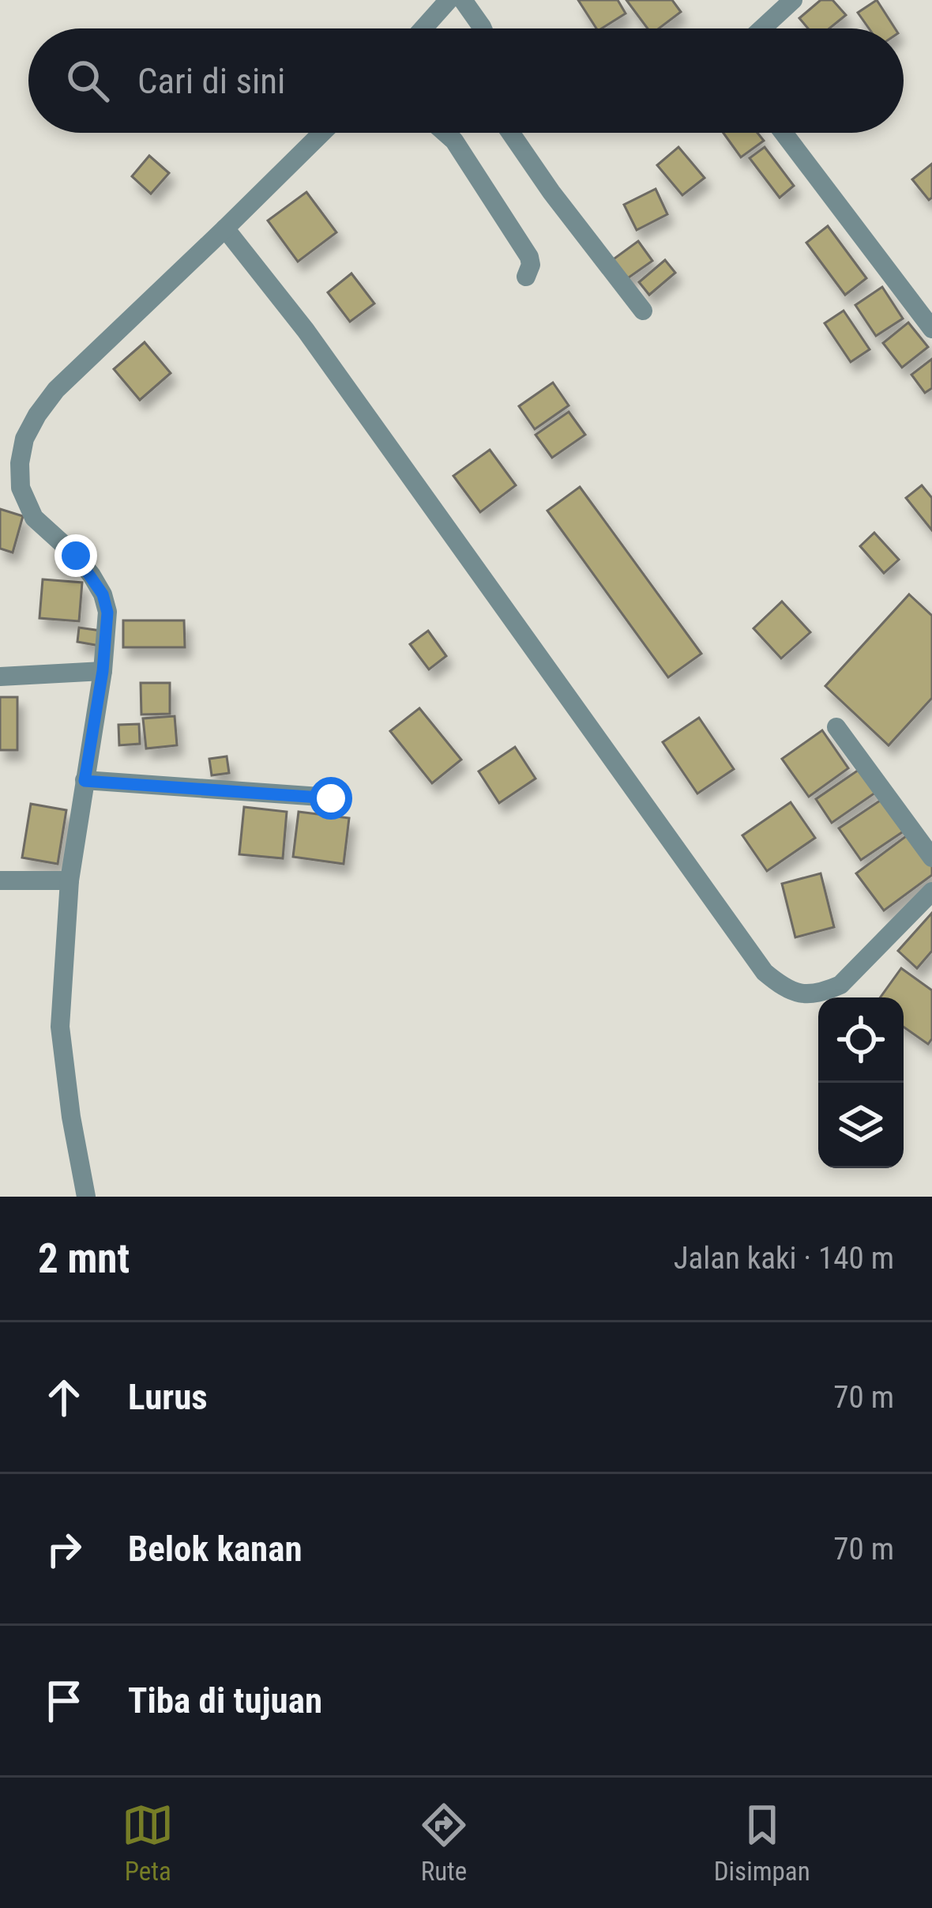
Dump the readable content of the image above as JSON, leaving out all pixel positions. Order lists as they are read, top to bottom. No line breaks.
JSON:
{"page":{"search":"Cari di sini","heading":["2 mnt","Jalan kaki · 140 m"],"list":[["Lurus","70 m"],["Belok kanan","70 m"],"Tiba di tujuan"],"nav":["Peta","Rute","Disimpan"]}}
